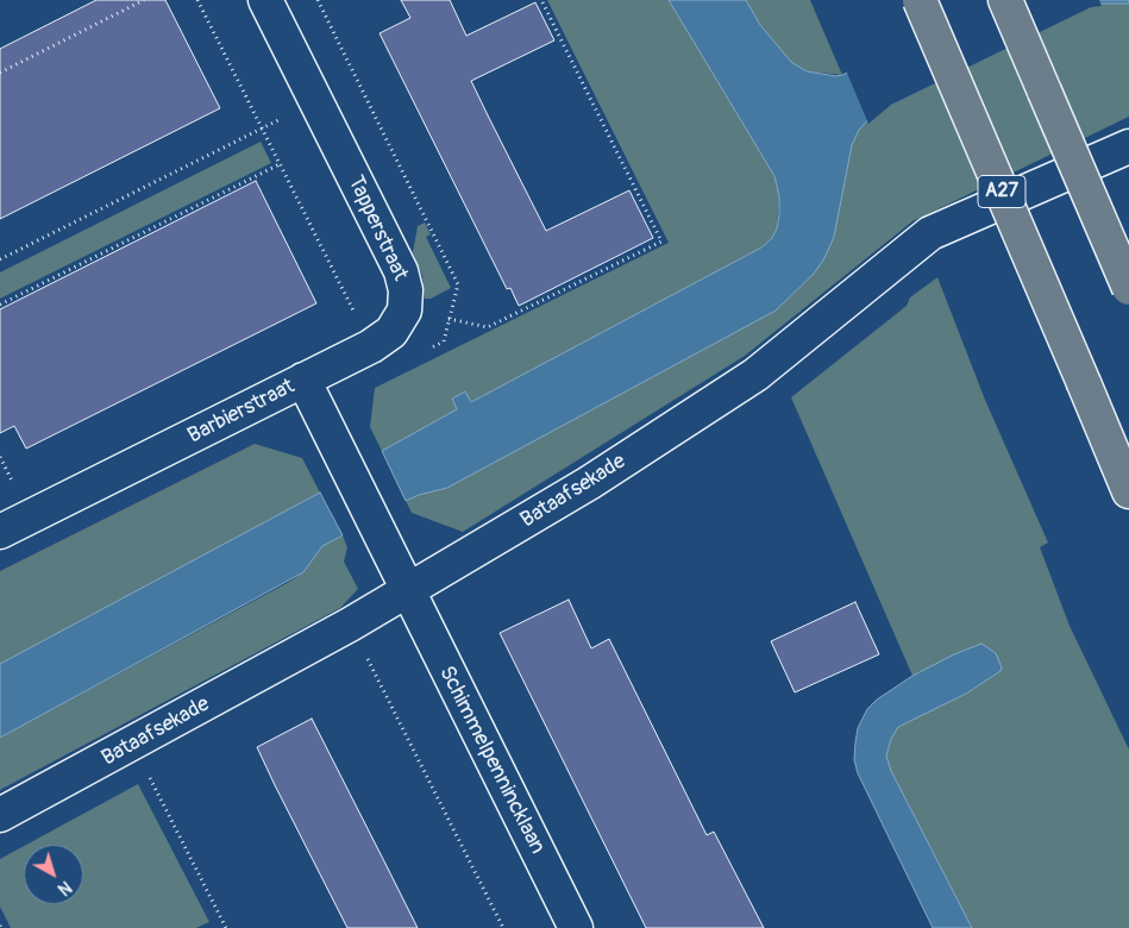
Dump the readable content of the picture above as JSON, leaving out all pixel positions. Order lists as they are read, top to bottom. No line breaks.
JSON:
{"streets":{"highway":["A27"],"street":["Tapperstraat","Barbierstraat","Bataafsekade","Schimmelpennincklaan"]},"crossings":[["Tapperstraat","Barbierstraat"],["Barbierstraat","Bataafsekade"],["Barbierstraat","Schimmelpennincklaan"],["Bataafsekade","Schimmelpennincklaan"]],"north":"bottom right"}
